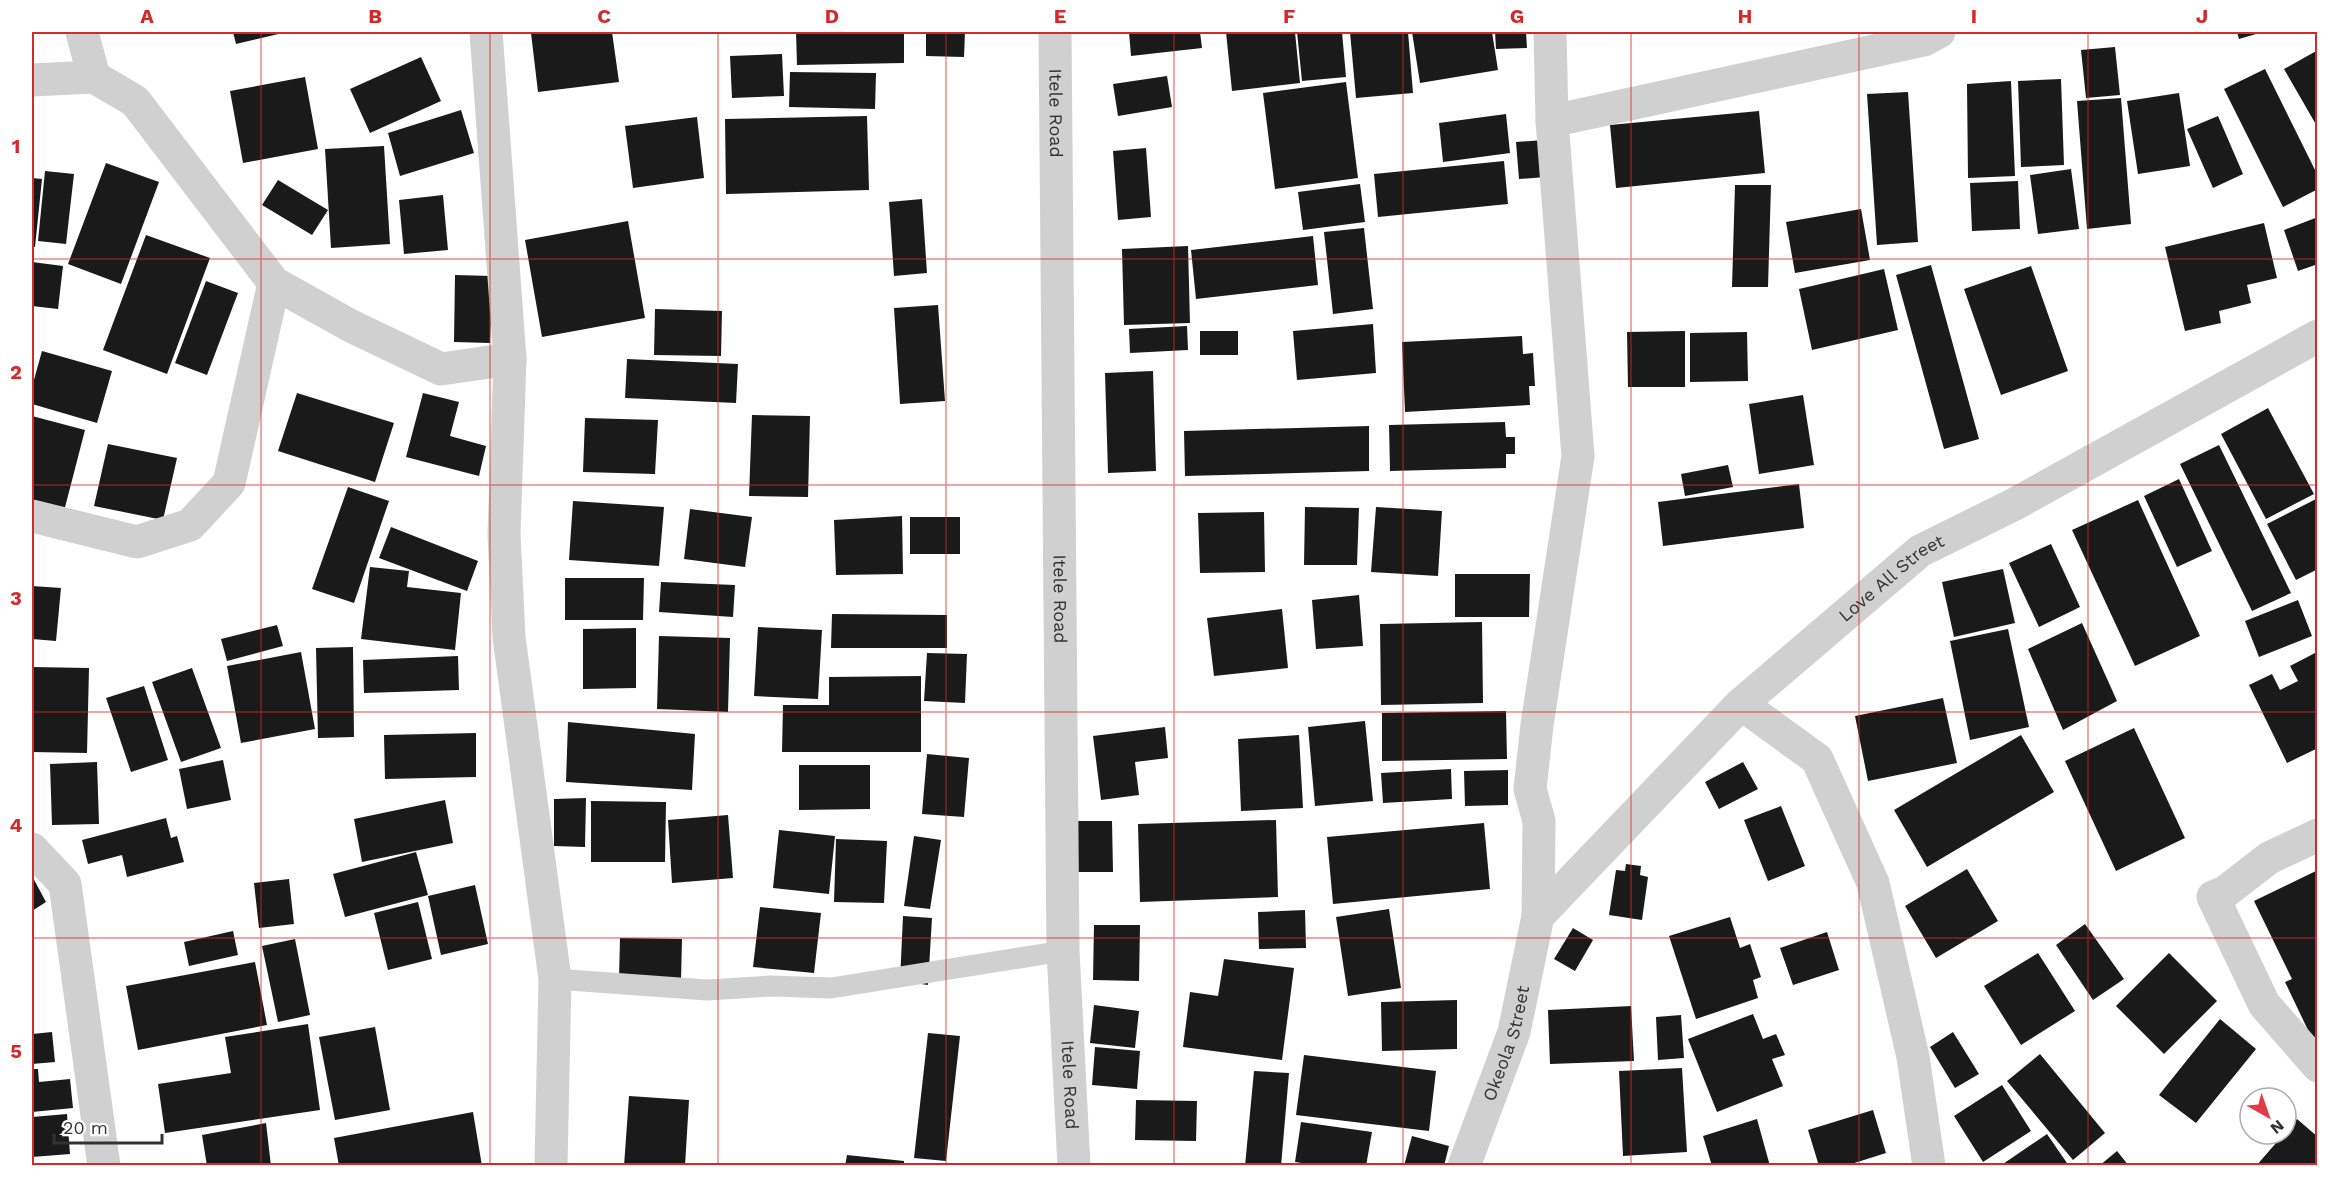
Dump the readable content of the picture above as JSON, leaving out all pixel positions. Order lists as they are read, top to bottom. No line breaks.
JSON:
{"streets":{"street":["Itele Road","Love All Street","Okeola Street"]},"crossings":[["Love All Street","Okeola Street"]],"scale_bar":"20 m","north":"bottom right","grid":{"columns":["A","B","C","D","E","F","G","H","I","J"],"rows":["1","2","3","4","5"]}}
